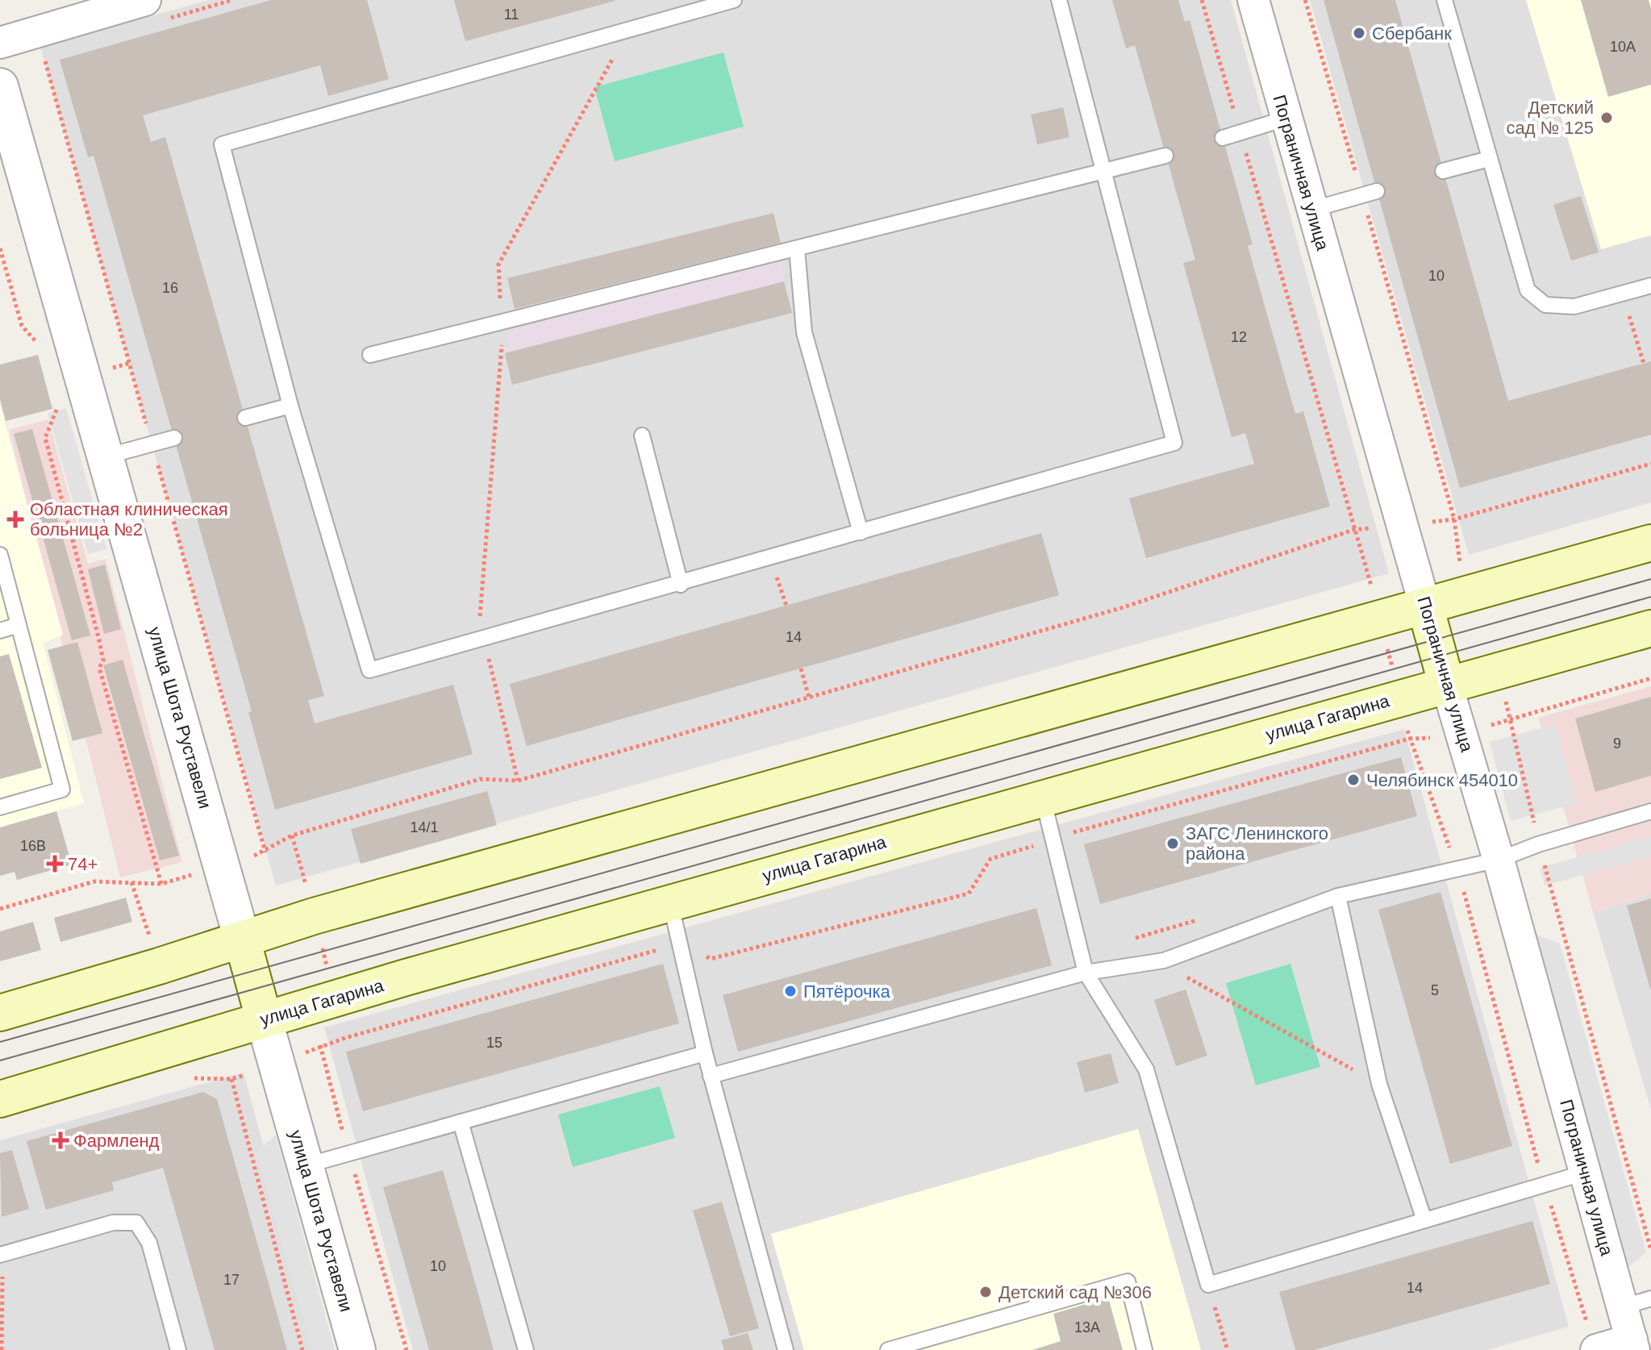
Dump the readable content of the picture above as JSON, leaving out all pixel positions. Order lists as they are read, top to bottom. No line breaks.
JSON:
{"streets":{"main road":["Пограничная улица","улица Шота Руставели","улица Гагарина"]},"crossings":[["Пограничная улица","улица Гагарина"],["улица Шота Руставели","улица Гагарина"]],"places":{"other":["Сбербанк","Детский сад № 125","Челябинск 454010","ЗАГС Ленинского района","Пятёрочка","Детский сад №306"],"health":["Областная клиническая больница №2","74+","Фармленд"]},"house_numbers":["11","10А","10","16","12","14","9","14/1","16В","5","15","10","17","14","13А"]}
